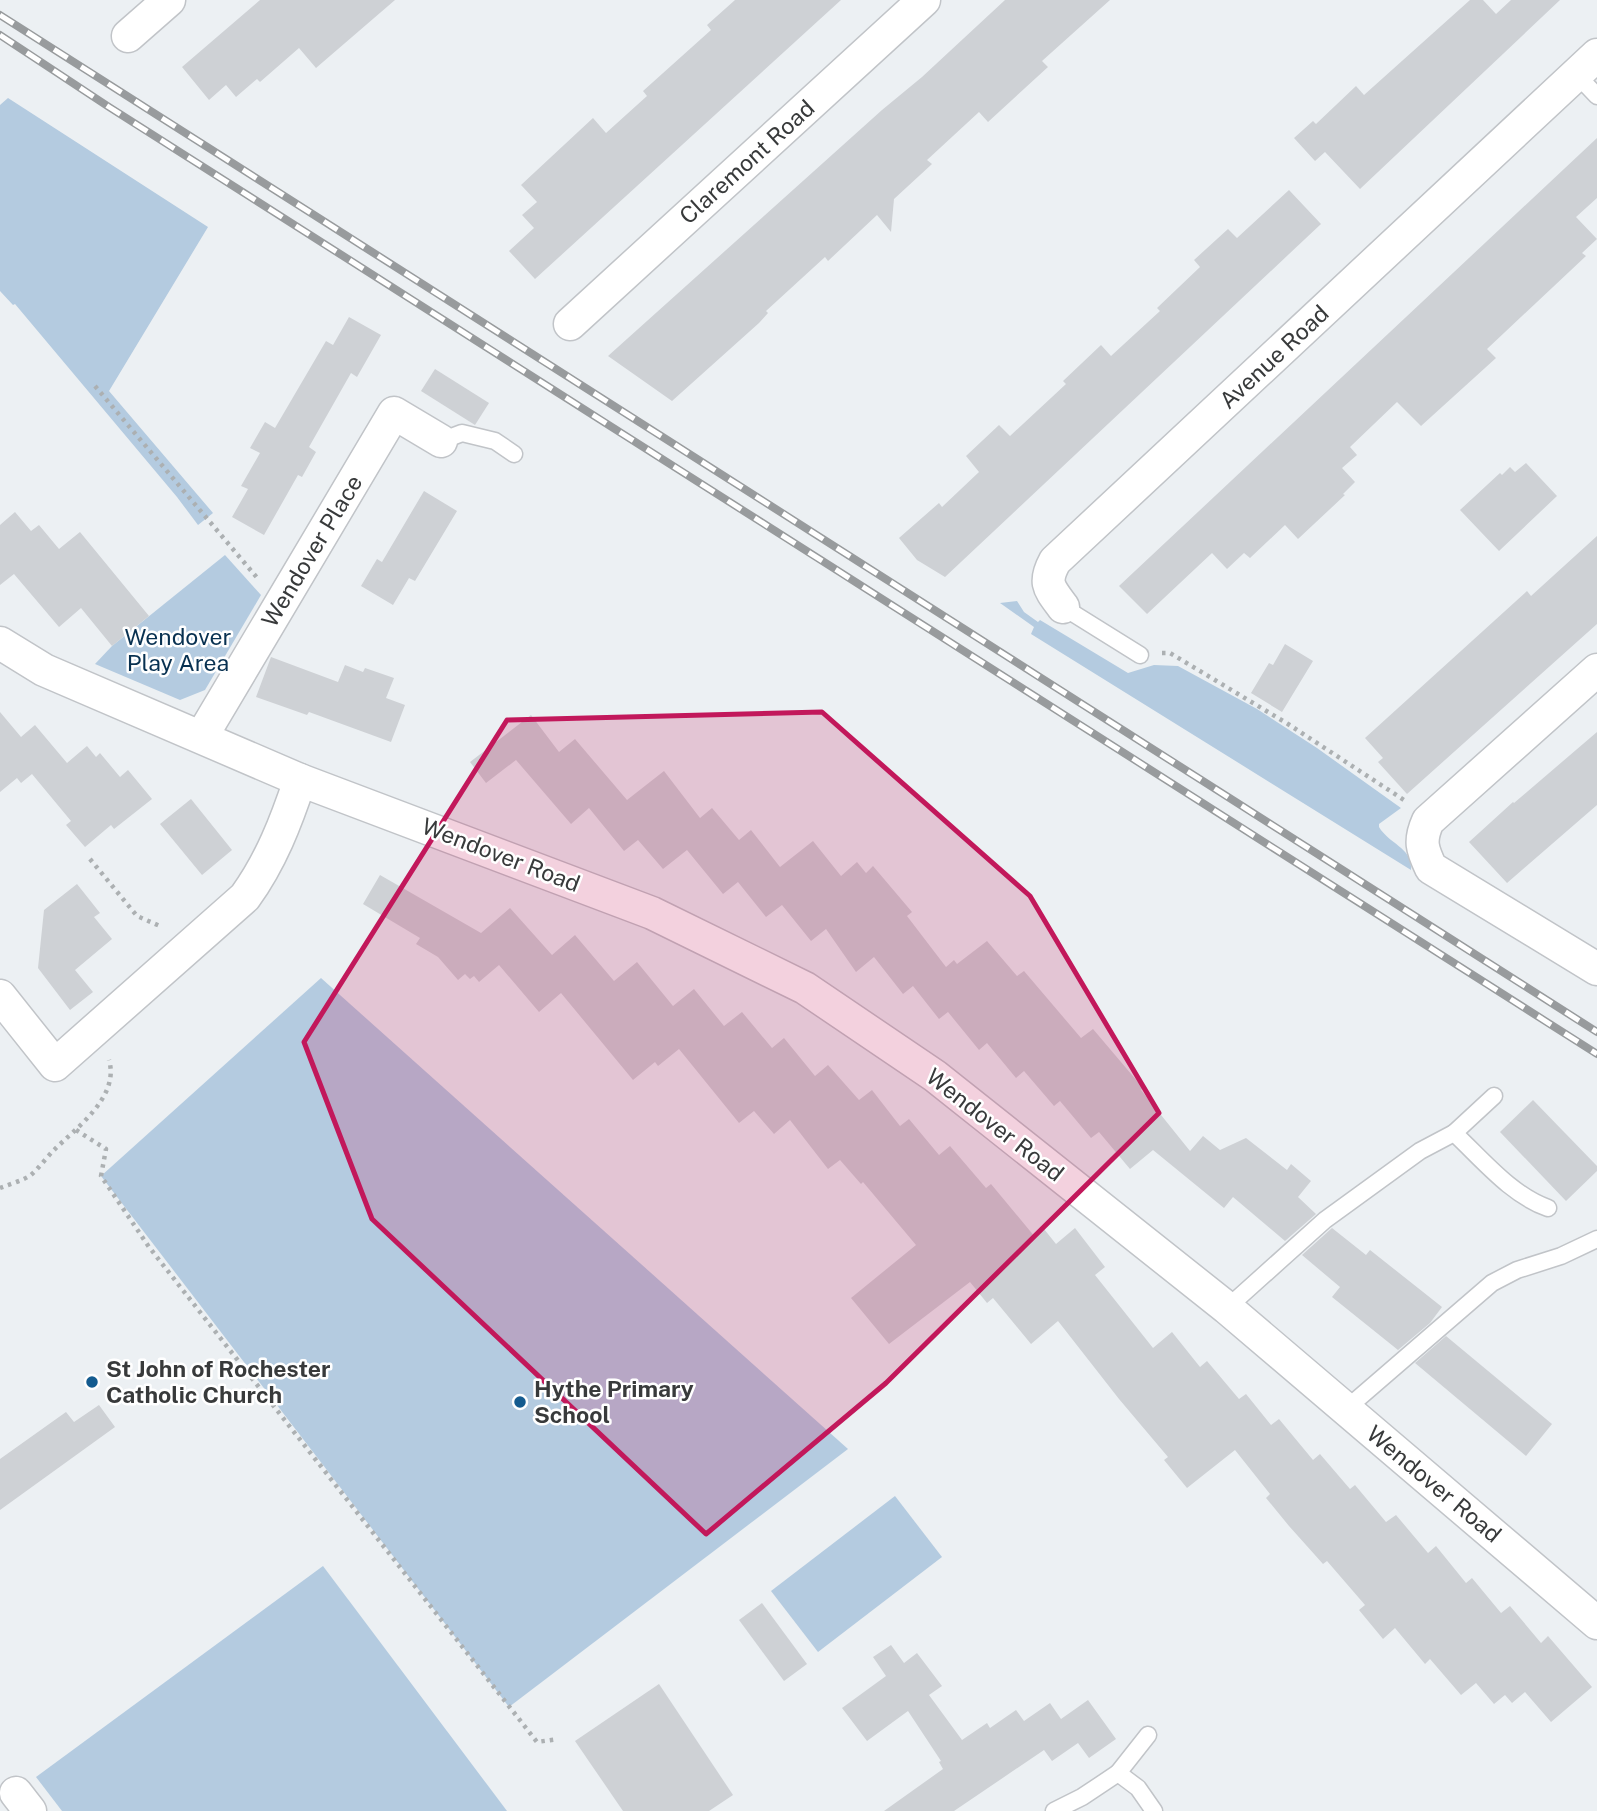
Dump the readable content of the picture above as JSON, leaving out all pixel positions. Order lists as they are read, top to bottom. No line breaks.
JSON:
{"streets":{"street":["Claremont Road","Avenue Road","Wendover Place","Wendover Road"]},"crossings":[["Wendover Place","Wendover Road"]],"parks":["Wendover Play Area"],"places":["St John of Rochester Catholic Church","Hythe Primary School"]}
